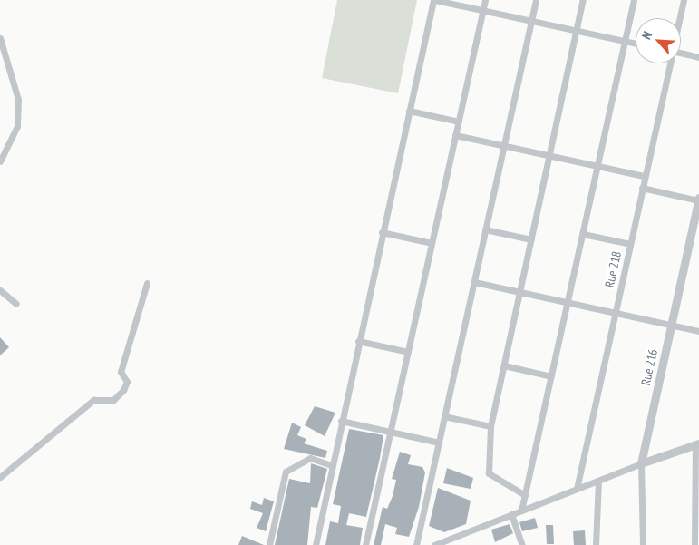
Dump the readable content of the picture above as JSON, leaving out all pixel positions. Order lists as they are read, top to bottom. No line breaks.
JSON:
{"streets":{"street":["Rue 218","Rue 216"]},"north":"top left"}
